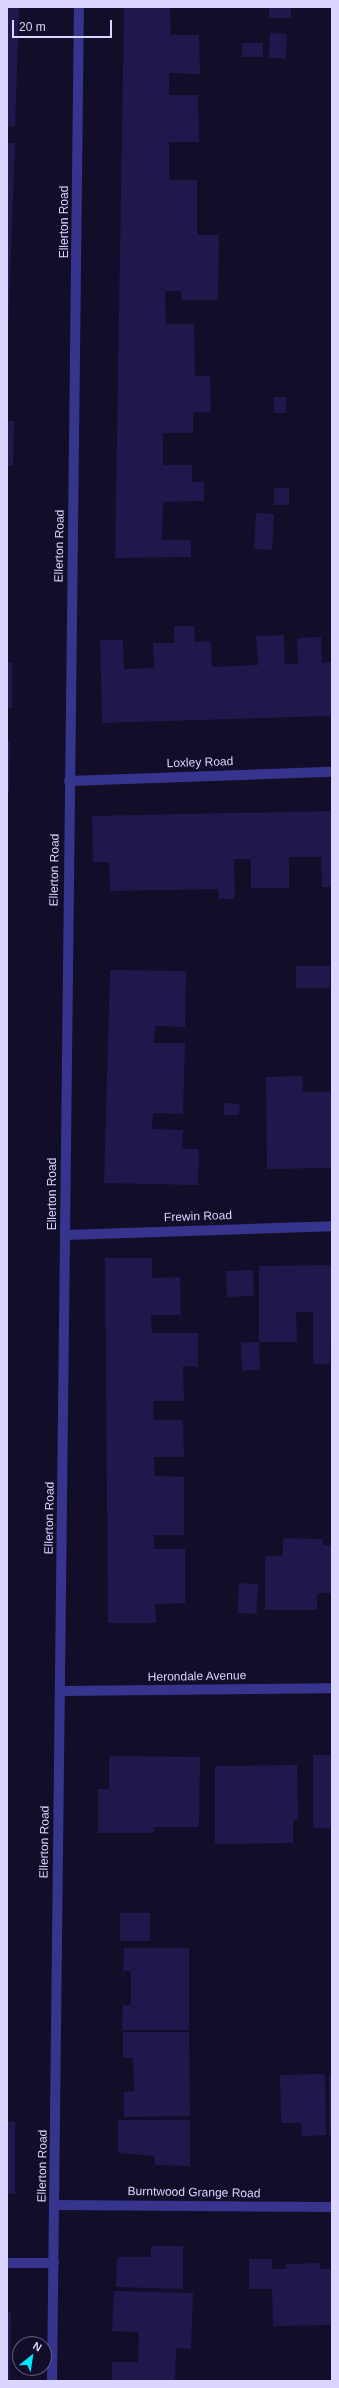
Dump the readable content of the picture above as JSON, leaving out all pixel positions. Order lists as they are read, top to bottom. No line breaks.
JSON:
{"streets":{"street":["Ellerton Road","Loxley Road","Frewin Road","Herondale Avenue","Burntwood Grange Road"]},"crossings":[["Ellerton Road","Loxley Road"],["Ellerton Road","Frewin Road"],["Ellerton Road","Herondale Avenue"],["Ellerton Road","Burntwood Grange Road"]],"scale_bar":"20 m","north":"top right"}
